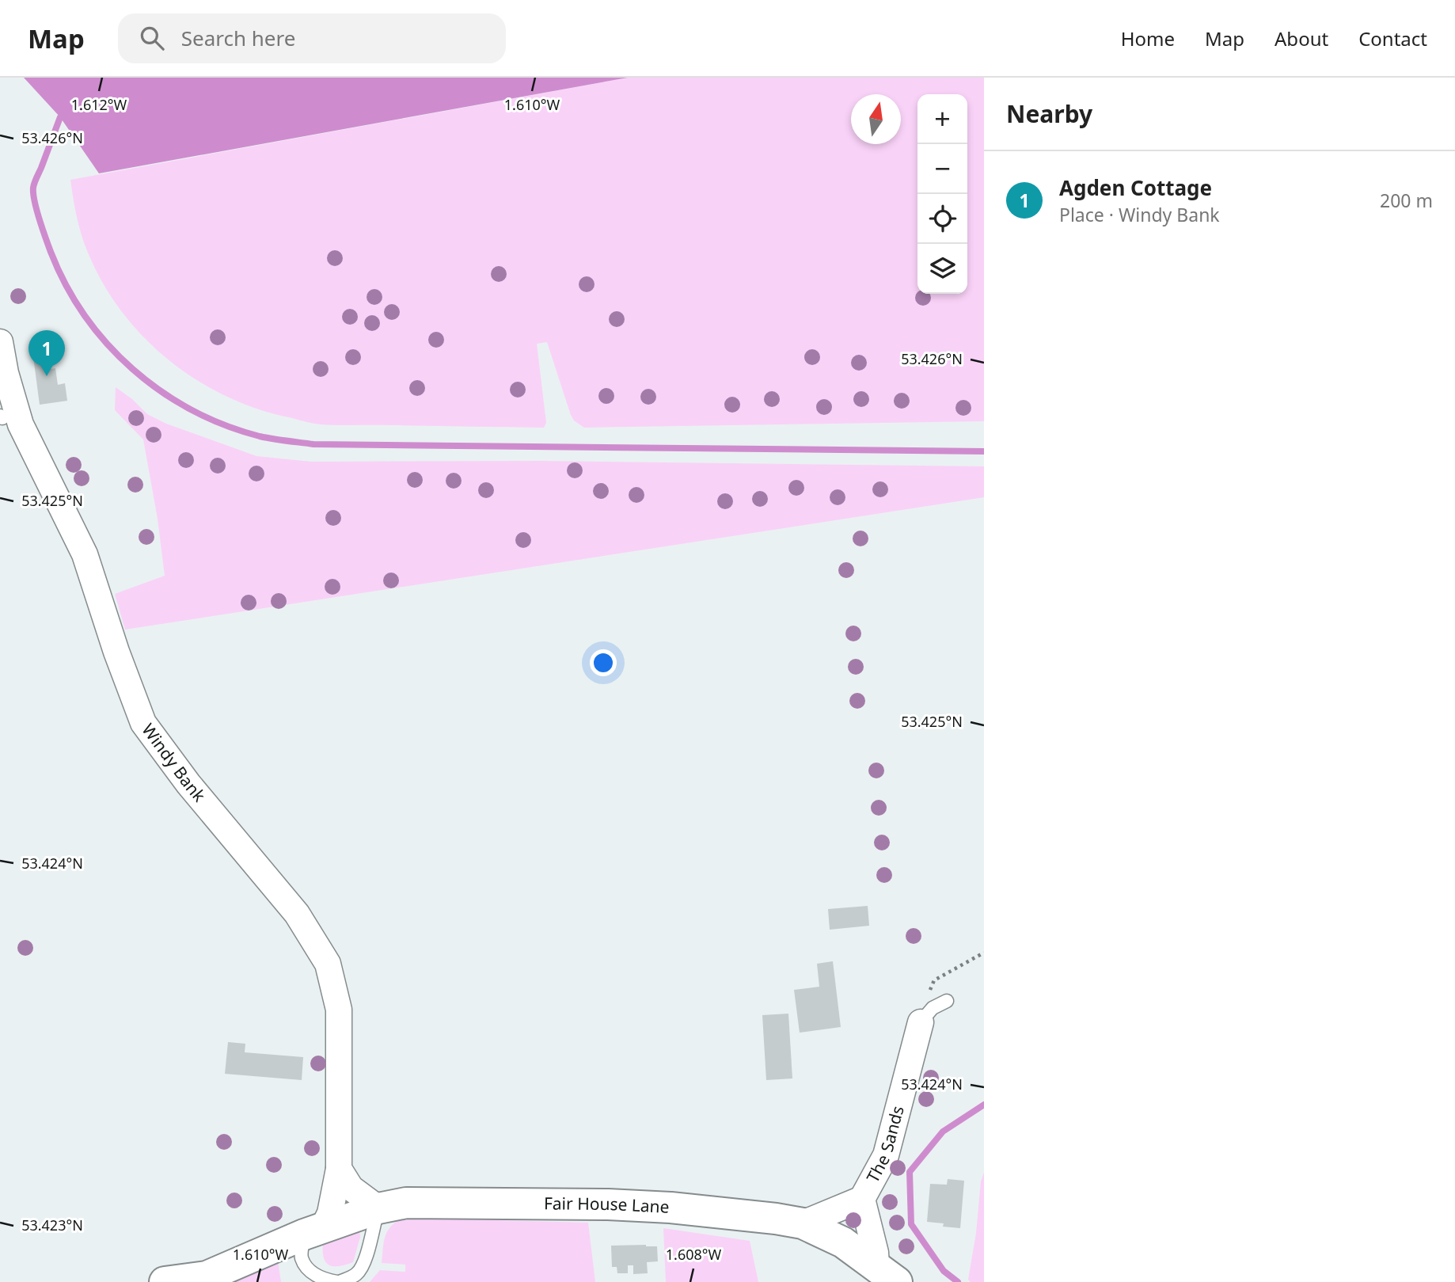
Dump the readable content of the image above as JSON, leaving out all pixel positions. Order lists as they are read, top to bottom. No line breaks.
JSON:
{"streets":{"street":["Windy Bank","The Sands","Fair House Lane"]},"crossings":[["Windy Bank","Fair House Lane"],["The Sands","Fair House Lane"]],"north":"top","page":{"header":"Map","search":"Search here","nav":["Home","Map","About","Contact"],"heading":"Nearby","map_buttons":["+","−"],"list":[{"mark":"1","name":"Agden Cottage","note":"Place · Windy Bank","value":"200 m"}],"pins":"1"},"coordinates":["1.612°W","1.610°W","53.426°N","53.425°N","53.424°N","53.423°N","1.608°W"]}
